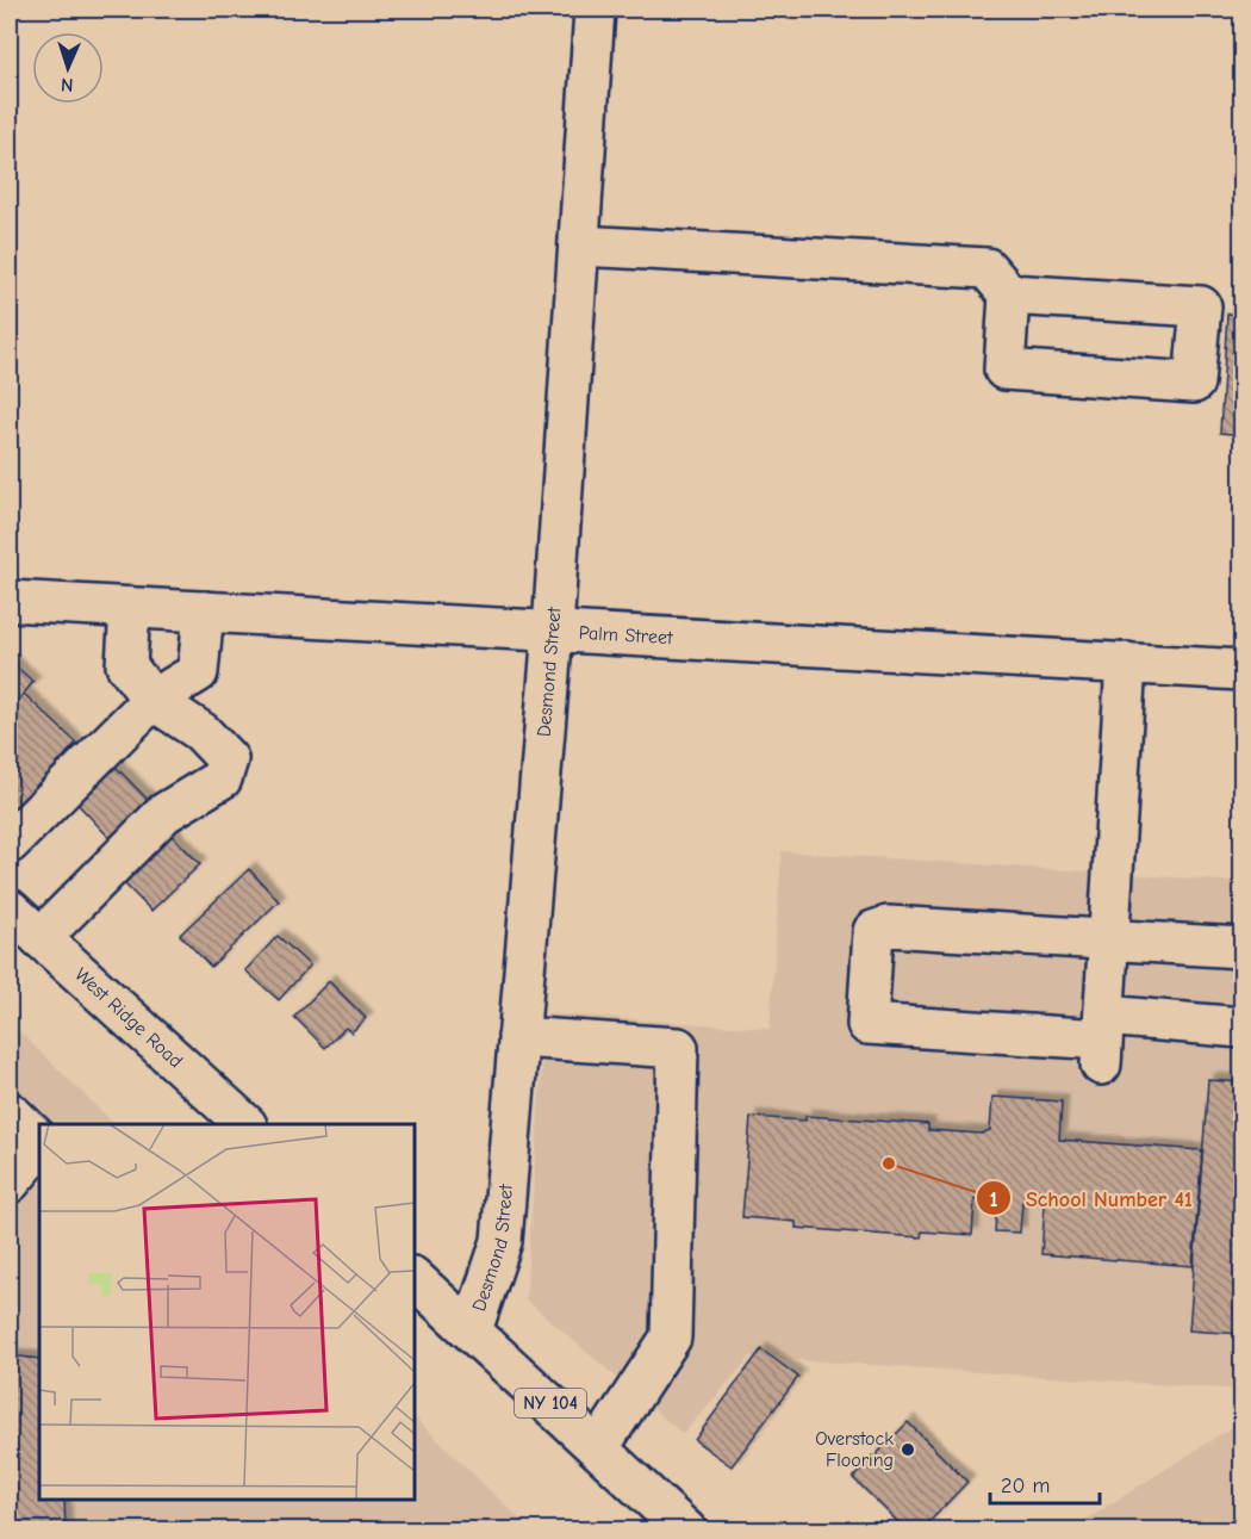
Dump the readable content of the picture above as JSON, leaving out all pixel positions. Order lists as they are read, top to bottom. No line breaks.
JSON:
{"streets":{"main road":["Palm Street","Desmond Street","West Ridge Road","NY 104"]},"crossings":[["Palm Street","Desmond Street"],["Desmond Street","NY 104"]],"places":["School Number 41","Overstock Flooring"],"scale_bar":"20 m","north":"bottom"}
